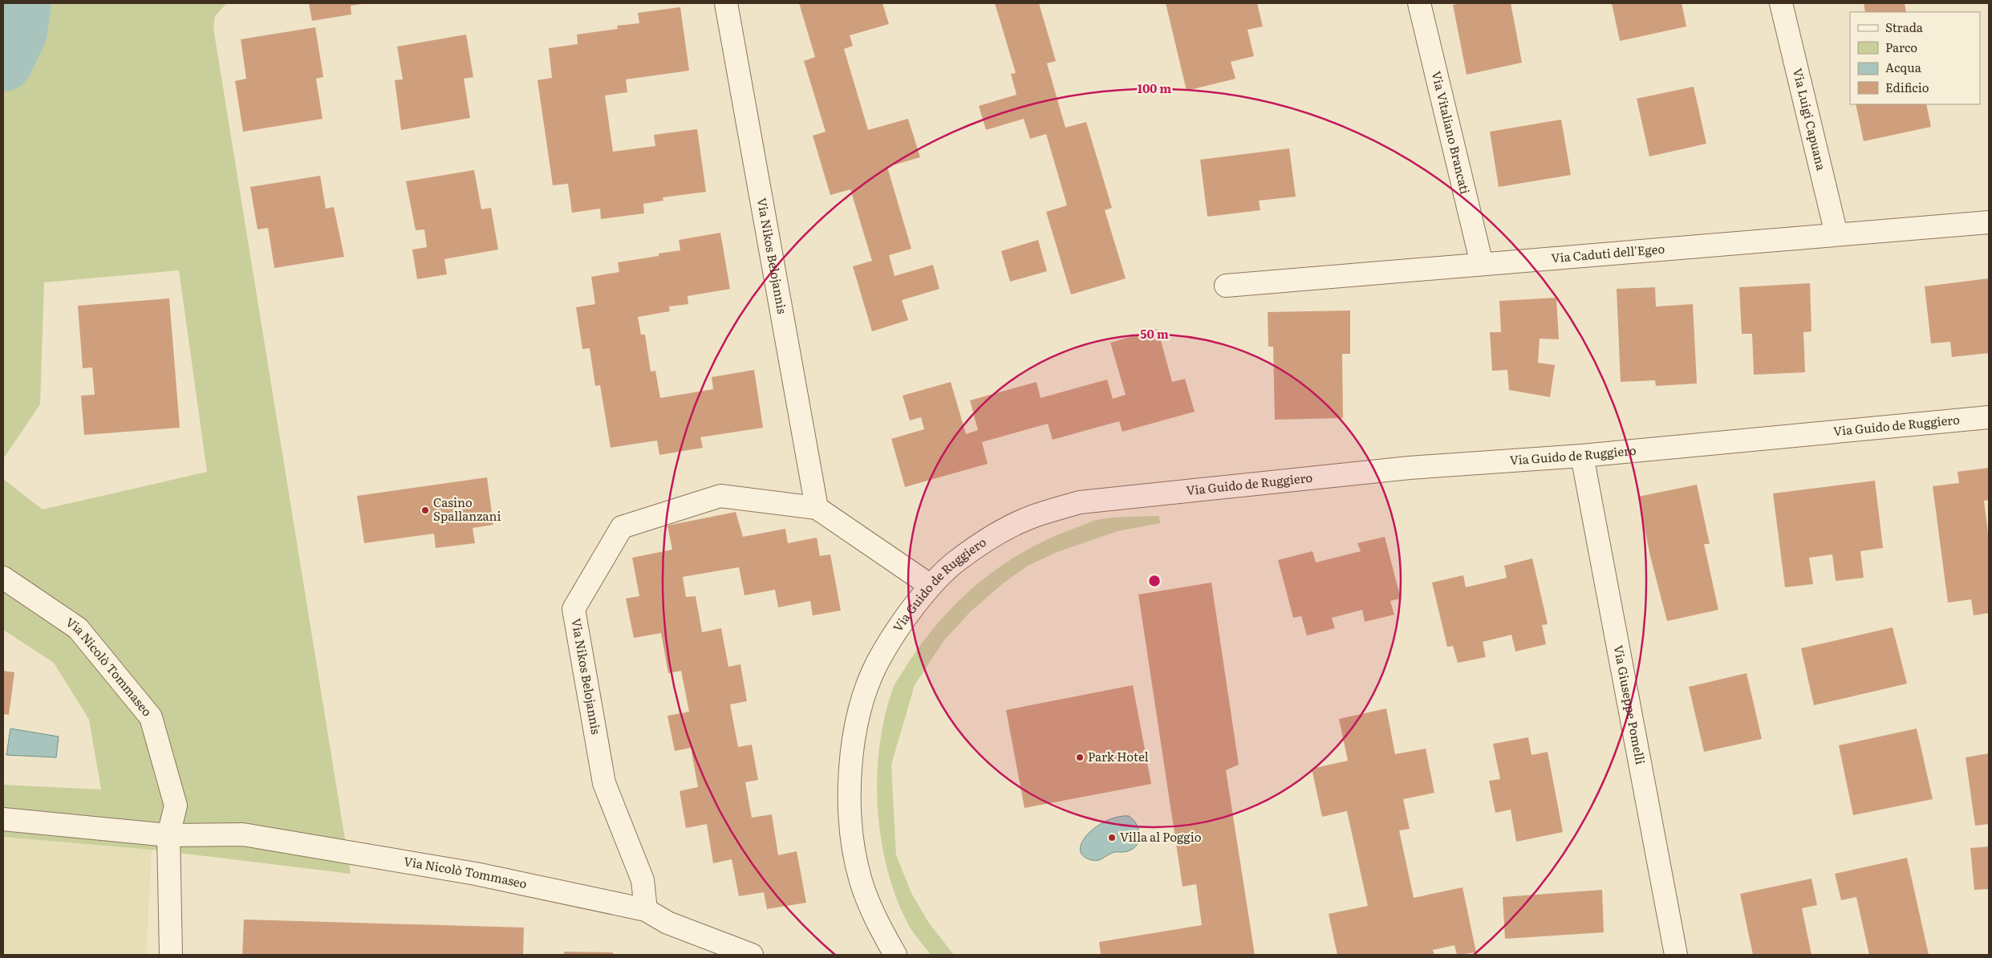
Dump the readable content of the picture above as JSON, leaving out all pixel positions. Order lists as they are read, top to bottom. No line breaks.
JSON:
{"streets":{"street":["Via Luigi Capuana","Via Vitaliano Brancati","Via Caduti dell'Egeo","Via Nikos Belojannis","Via Guido de Ruggiero","Via Nicolò Tommaseo","Via Giuseppe Pomelli"]},"crossings":[["Via Luigi Capuana","Via Caduti dell'Egeo"],["Via Vitaliano Brancati","Via Caduti dell'Egeo"],["Via Nikos Belojannis","Via Guido de Ruggiero"],["Via Nikos Belojannis","Via Nicolò Tommaseo"],["Via Guido de Ruggiero","Via Giuseppe Pomelli"]],"places":["Casino Spallanzani","Park Hotel","Villa al Poggio"],"legend":["Strada","Parco","Acqua","Edificio"],"rings":["100 m","50 m"]}
